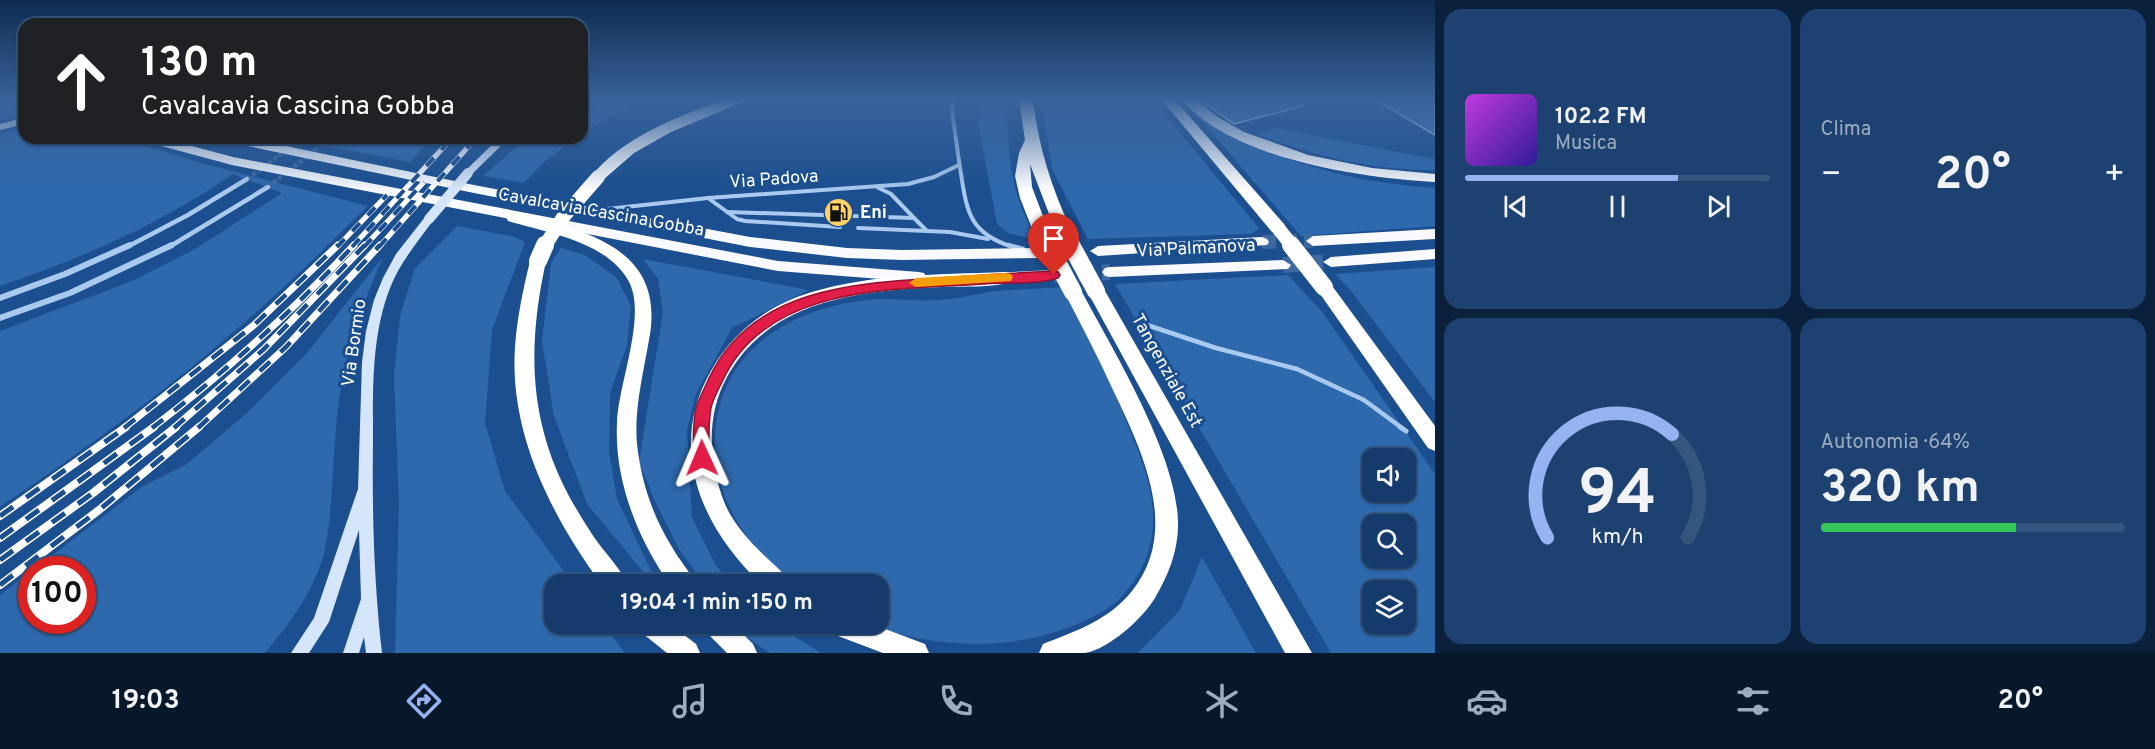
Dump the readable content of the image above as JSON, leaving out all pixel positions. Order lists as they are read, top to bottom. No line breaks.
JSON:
{"streets":{"highway":["Cavalcavia Cascina Gobba","Via Palmanova","Tangenziale Est"],"main road":["Via Bormio"],"lane":["Via Padova"]},"crossings":[["Via Padova","Cavalcavia Cascina Gobba"]],"places":{"fuel station":["Eni"]},"page":{"tile":["Clima",["Autonomia · 64%","320 km"]],"turn":["130 m","Cavalcavia Cascina Gobba"],"song":["102.2 FM","Musica"],"heat":["−","20°","+"],"limit":"100","trip":"19:04 · 1 min · 150 m","tabs":["19:03","20°"],"gauge":["94","km/h"]}}
